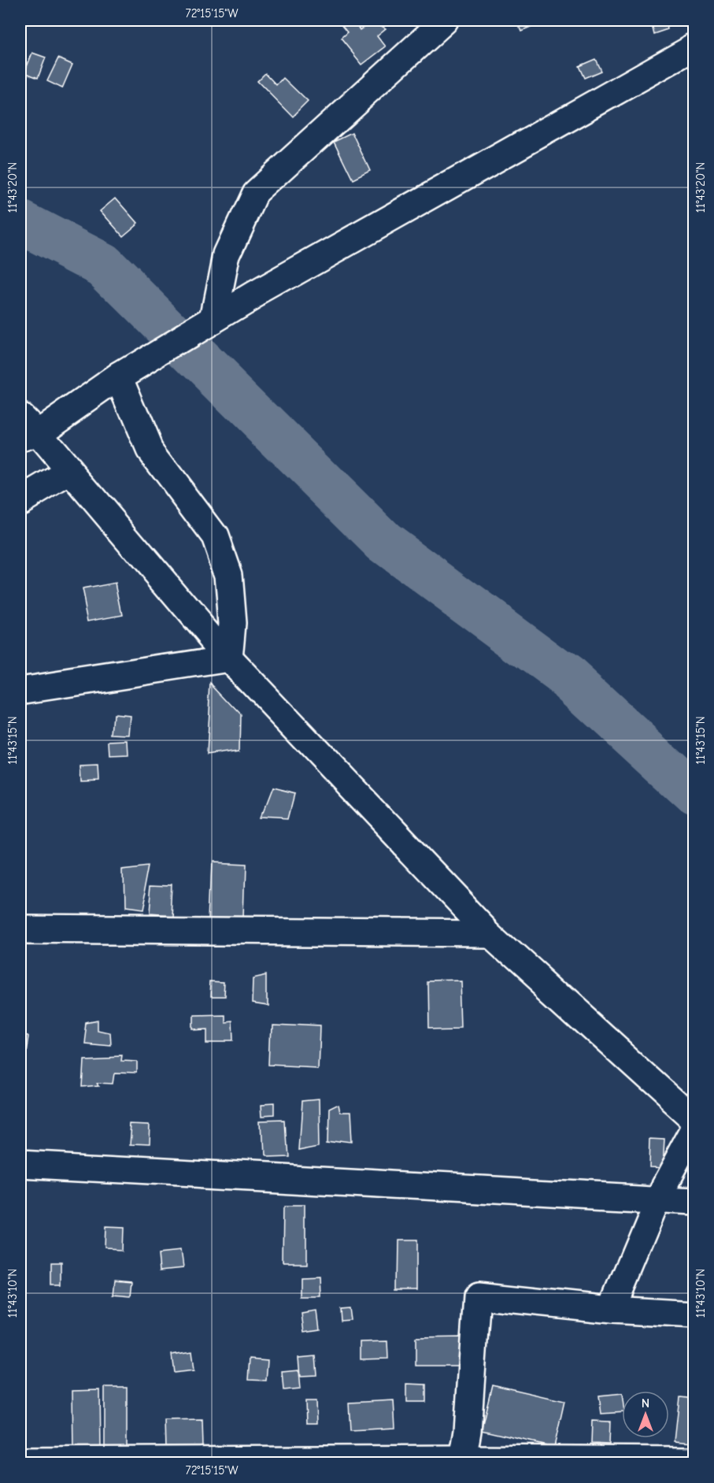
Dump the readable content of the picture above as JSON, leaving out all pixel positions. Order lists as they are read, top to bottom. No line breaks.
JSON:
{"north":"top","coordinates":["72°15'15\"W","11°43'20\"N","11°43'15\"N","11°43'10\"N"]}
